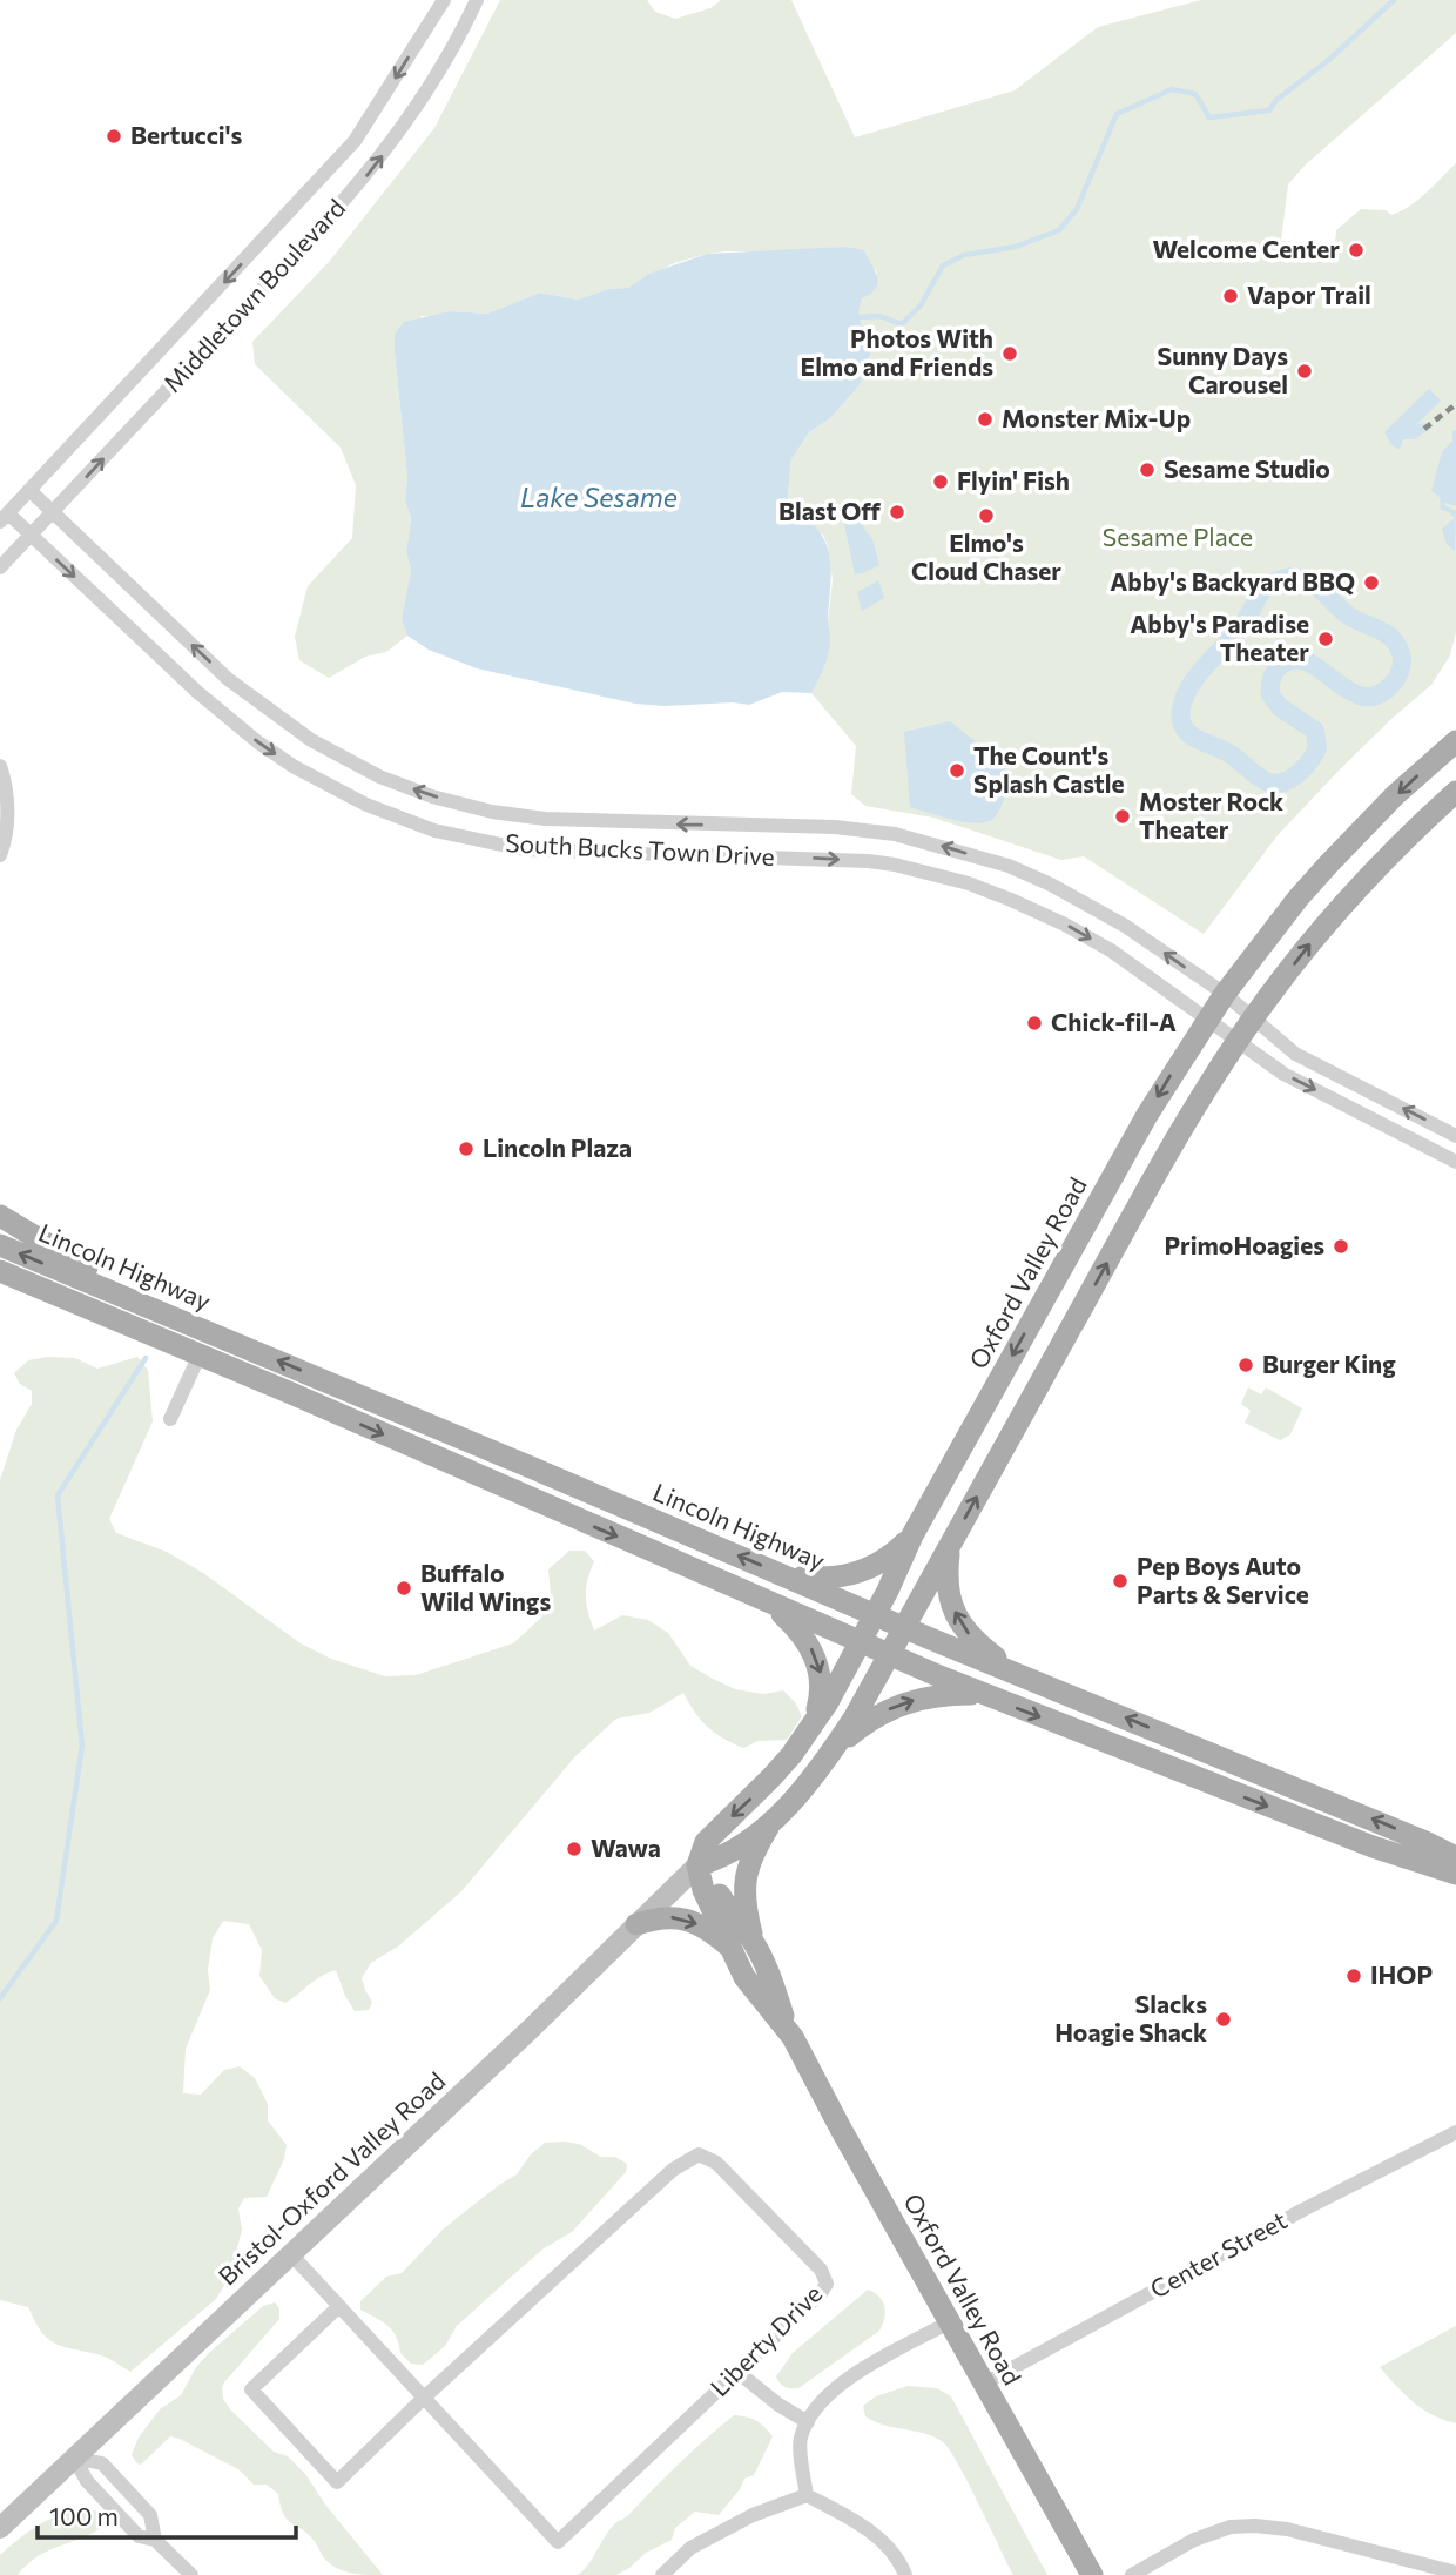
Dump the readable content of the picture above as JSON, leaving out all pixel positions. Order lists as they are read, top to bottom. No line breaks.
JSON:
{"streets":{"main road":["Lincoln Highway","Oxford Valley Road","Bristol-Oxford Valley Road"],"street":["Middletown Boulevard","South Bucks Town Drive","Center Street","Liberty Drive"]},"crossings":[["Middletown Boulevard","South Bucks Town Drive"],["South Bucks Town Drive","Oxford Valley Road"],["Lincoln Highway","Oxford Valley Road"],["Oxford Valley Road","Bristol-Oxford Valley Road"],["Oxford Valley Road","Center Street"],["Bristol-Oxford Valley Road","Liberty Drive"]],"water":["Lake Sesame"],"parks":["Sesame Place"],"places":["Bertucci's","Welcome Center","Vapor Trail","Photos With Elmo and Friends","Sunny Days Carousel","Monster Mix-Up","Sesame Studio","Flyin' Fish","Blast Off","Elmo's Cloud Chaser","Abby's Backyard BBQ","Abby's Paradise Theater","The Count's Splash Castle","Moster Rock Theater","Chick-fil-A","Lincoln Plaza","PrimoHoagies","Burger King","Pep Boys Auto Parts & Service","Buffalo Wild Wings","Wawa","IHOP","Slacks Hoagie Shack"],"scale_bar":"100 m"}
